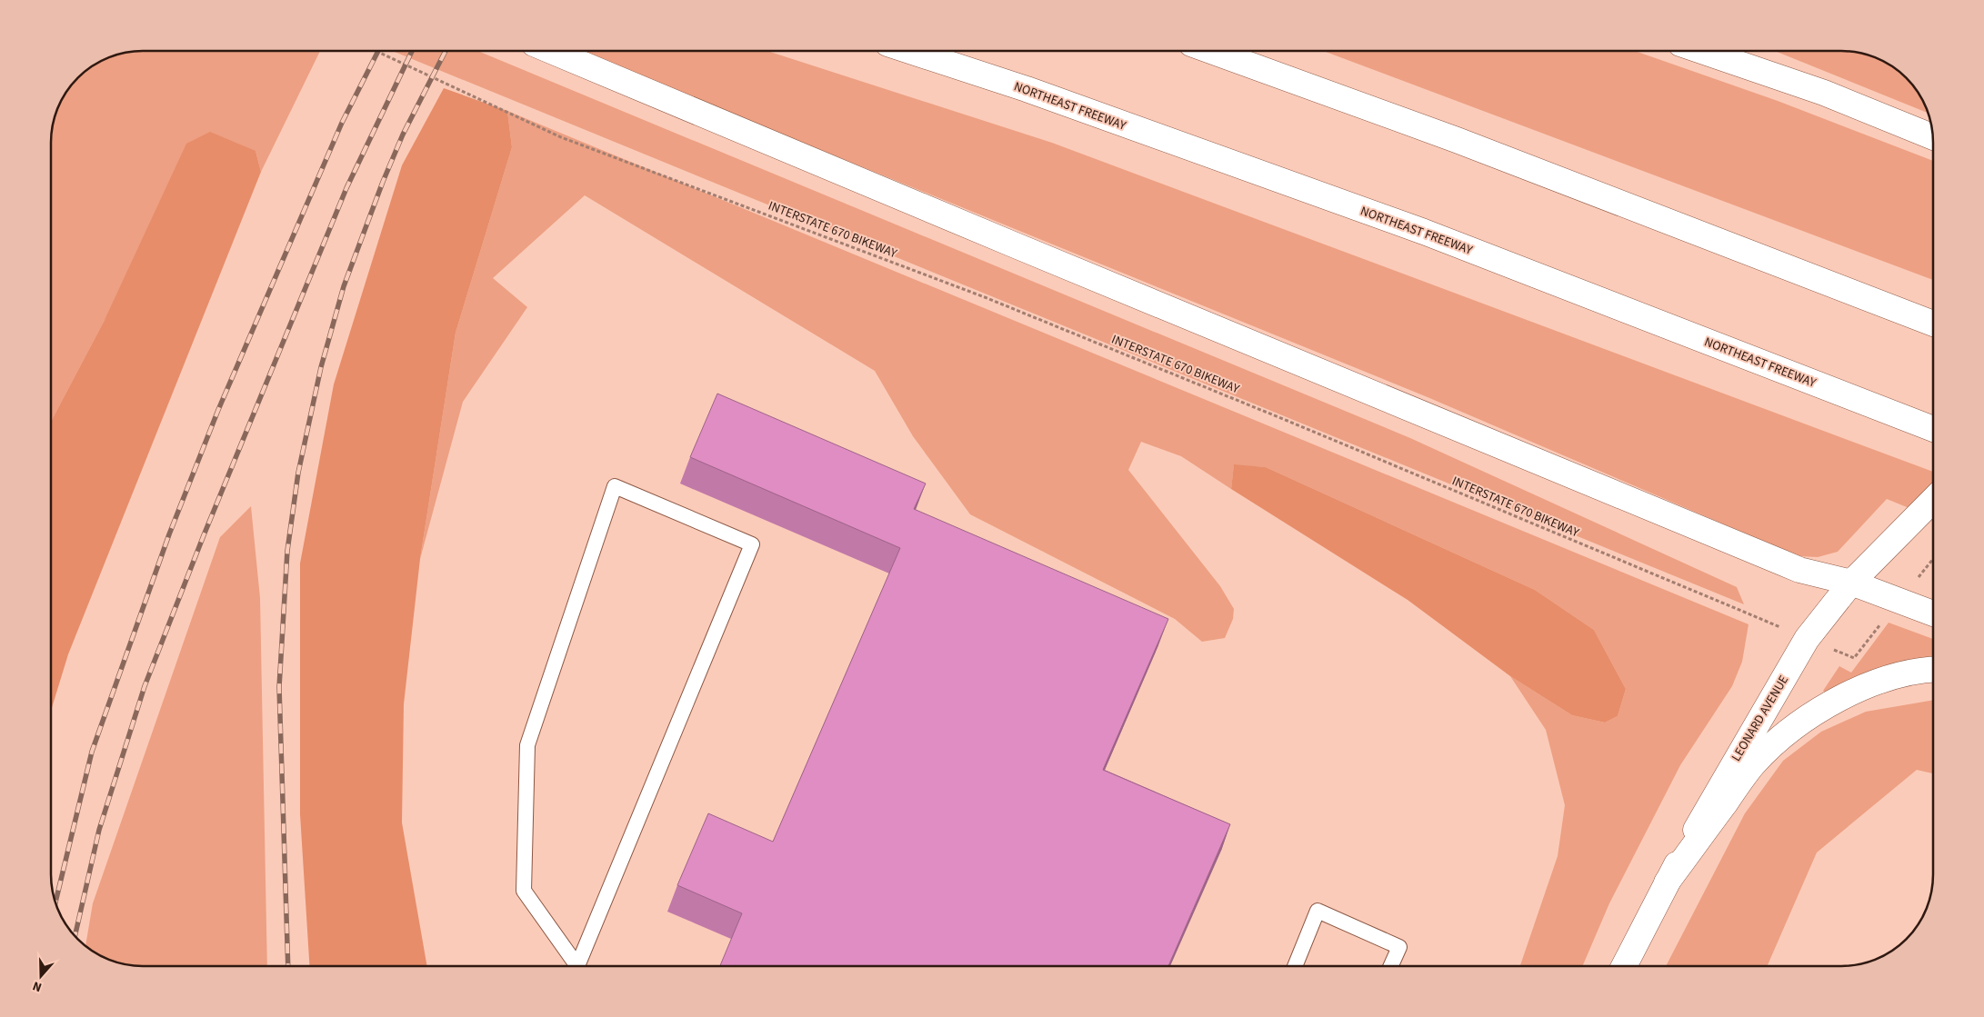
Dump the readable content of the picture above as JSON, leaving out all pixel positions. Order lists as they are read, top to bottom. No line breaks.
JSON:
{"streets":{"main road":["NORTHEAST FREEWAY","LEONARD AVENUE"],"path":["INTERSTATE 670 BIKEWAY"]},"crossings":[["INTERSTATE 670 BIKEWAY","LEONARD AVENUE"]],"north":"bottom"}
